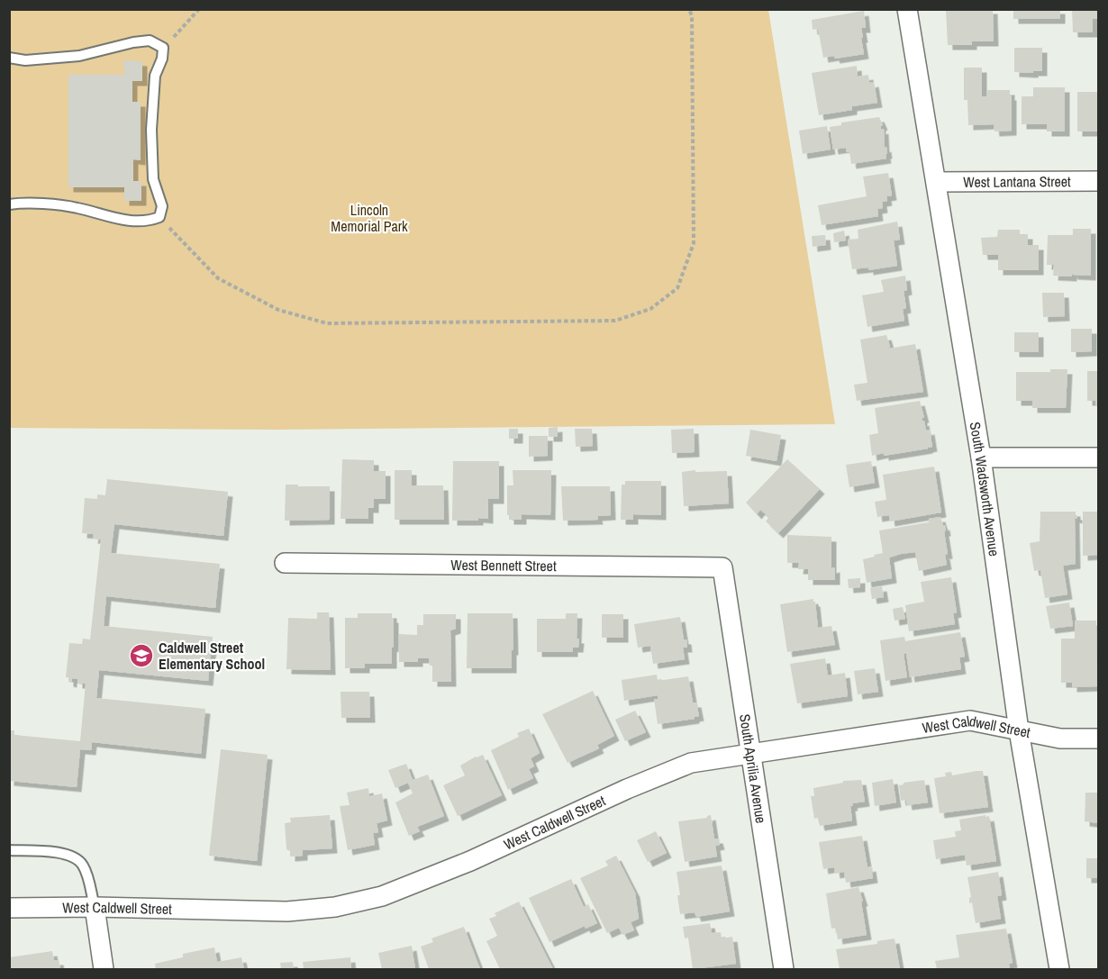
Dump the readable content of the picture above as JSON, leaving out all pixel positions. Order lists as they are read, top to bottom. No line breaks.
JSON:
{"streets":{"street":["West Lantana Street","South Wadsworth Avenue","West Bennett Street","West Caldwell Street","South Aprilia Avenue"]},"crossings":[["West Lantana Street","South Wadsworth Avenue"],["South Wadsworth Avenue","West Caldwell Street"],["West Bennett Street","South Aprilia Avenue"],["West Caldwell Street","South Aprilia Avenue"]],"parks":["Lincoln Memorial Park"],"places":{"school or university":["Caldwell Street Elementary School"]}}
